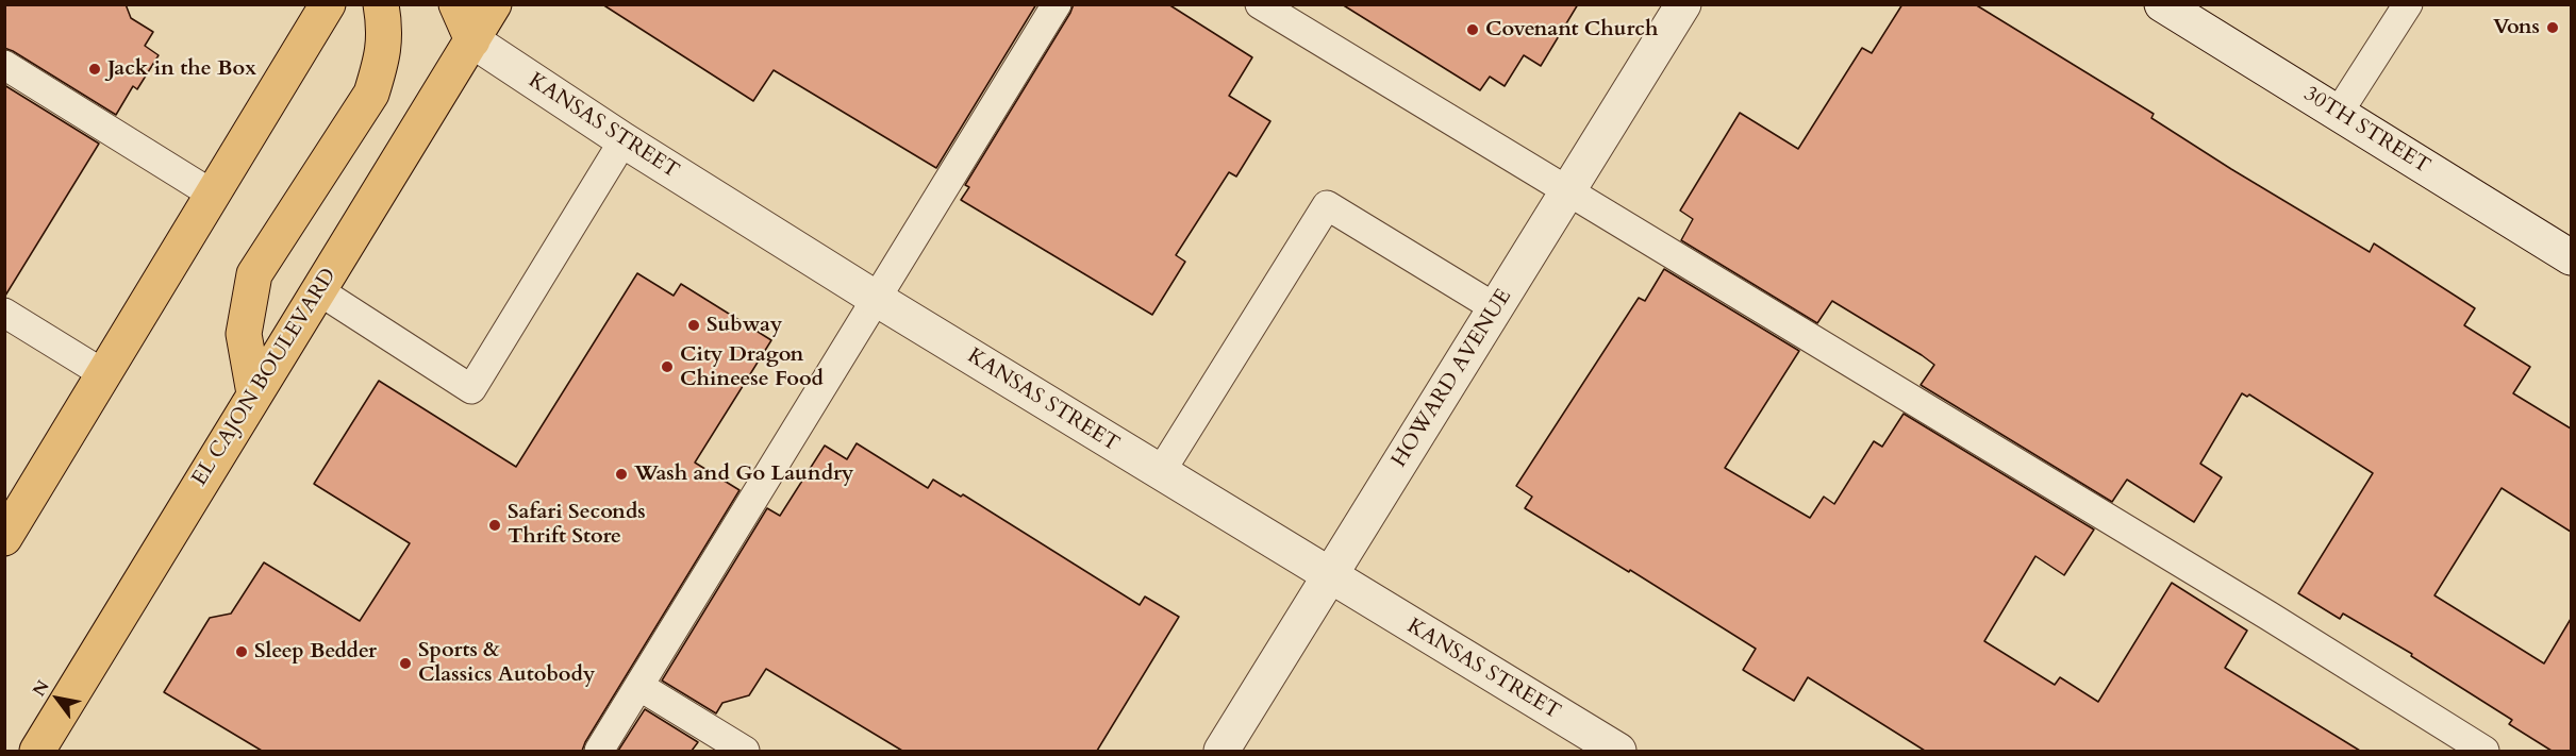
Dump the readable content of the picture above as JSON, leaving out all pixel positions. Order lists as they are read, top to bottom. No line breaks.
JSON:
{"streets":{"main road":["EL CAJON BOULEVARD"],"street":["KANSAS STREET","30TH STREET","HOWARD AVENUE"]},"crossings":[["KANSAS STREET","EL CAJON BOULEVARD"],["KANSAS STREET","HOWARD AVENUE"]],"places":["Vons","Covenant Church","Jack in the Box","Subway","City Dragon Chineese Food","Wash and Go Laundry","Safari Seconds Thrift Store","Sleep Bedder","Sports & Classics Autobody"],"north":"top left"}
